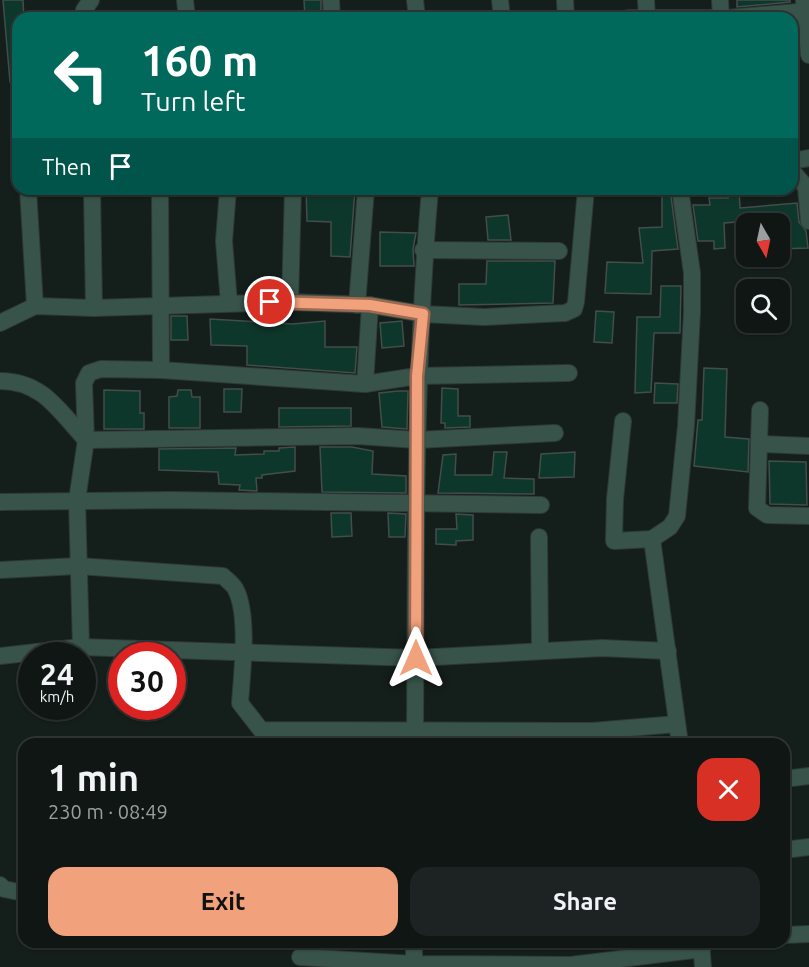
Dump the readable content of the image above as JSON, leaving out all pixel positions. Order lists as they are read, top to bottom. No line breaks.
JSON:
{"north":"bottom","page":{"turn":["160 m","Turn left"],"then":"Then","speed":"24 km/h","limit":"30","heading":["1 min","230 m · 08:49"],"buttons":["Exit","Share"]}}
